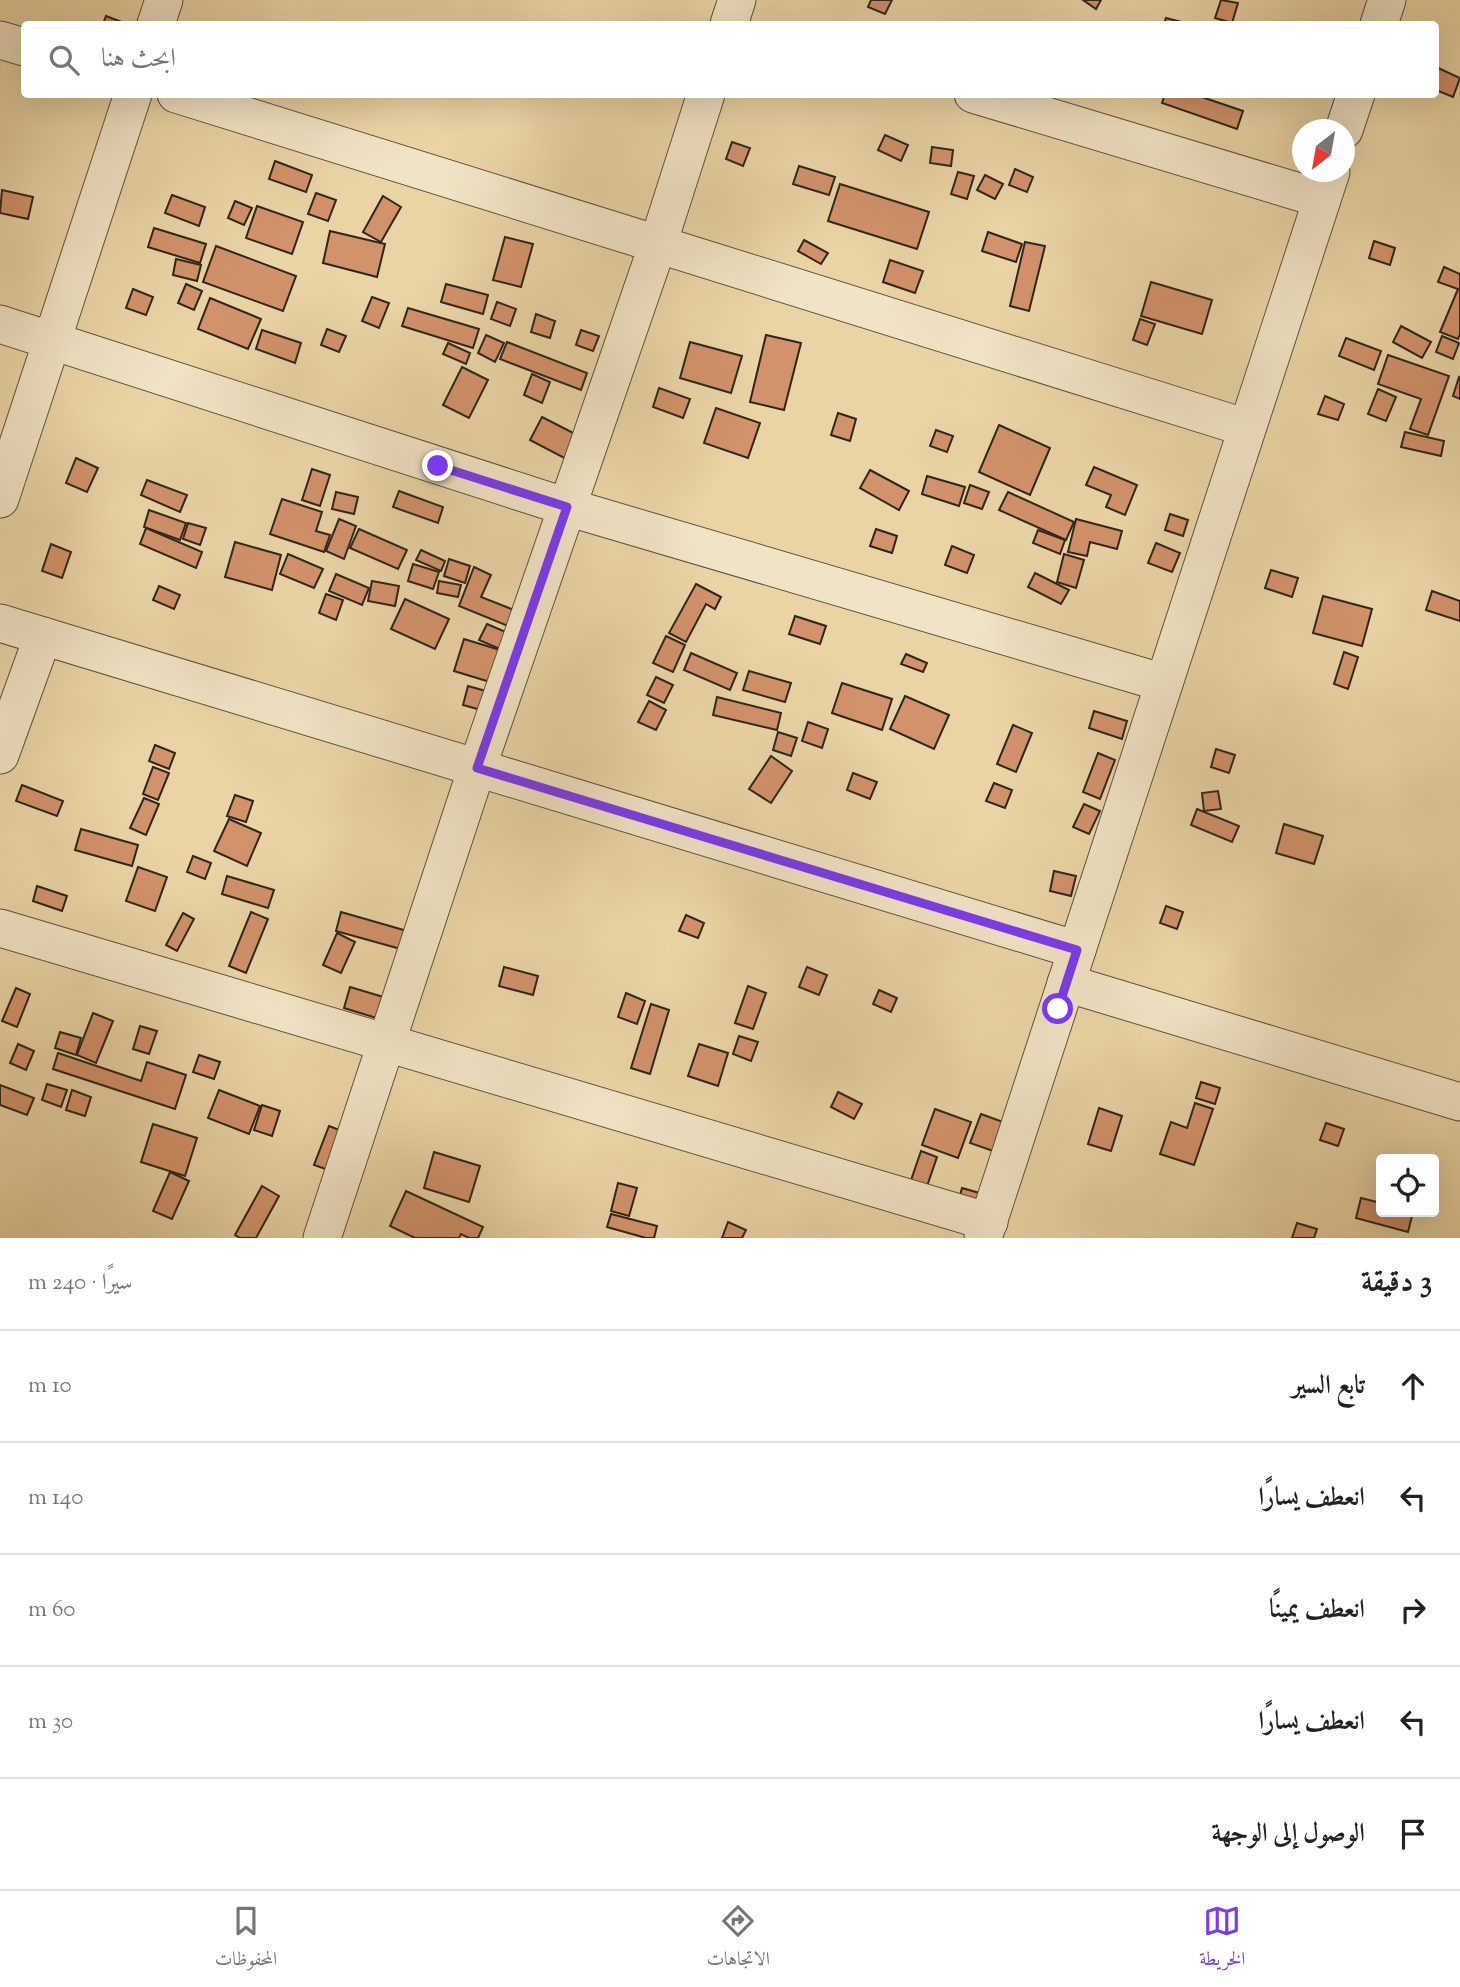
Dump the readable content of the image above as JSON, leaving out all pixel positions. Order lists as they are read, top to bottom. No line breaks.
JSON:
{"north":"bottom left","page":{"search":"ابحث هنا","heading":["3 دقيقة","سيرًا · 240 m"],"list":[["تابع السير","10 m"],["انعطف يسارًا","140 m"],["انعطف يمينًا","60 m"],["انعطف يسارًا","30 m"],"الوصول إلى الوجهة"],"nav":["الخريطة","الاتجاهات","المحفوظات"]}}
